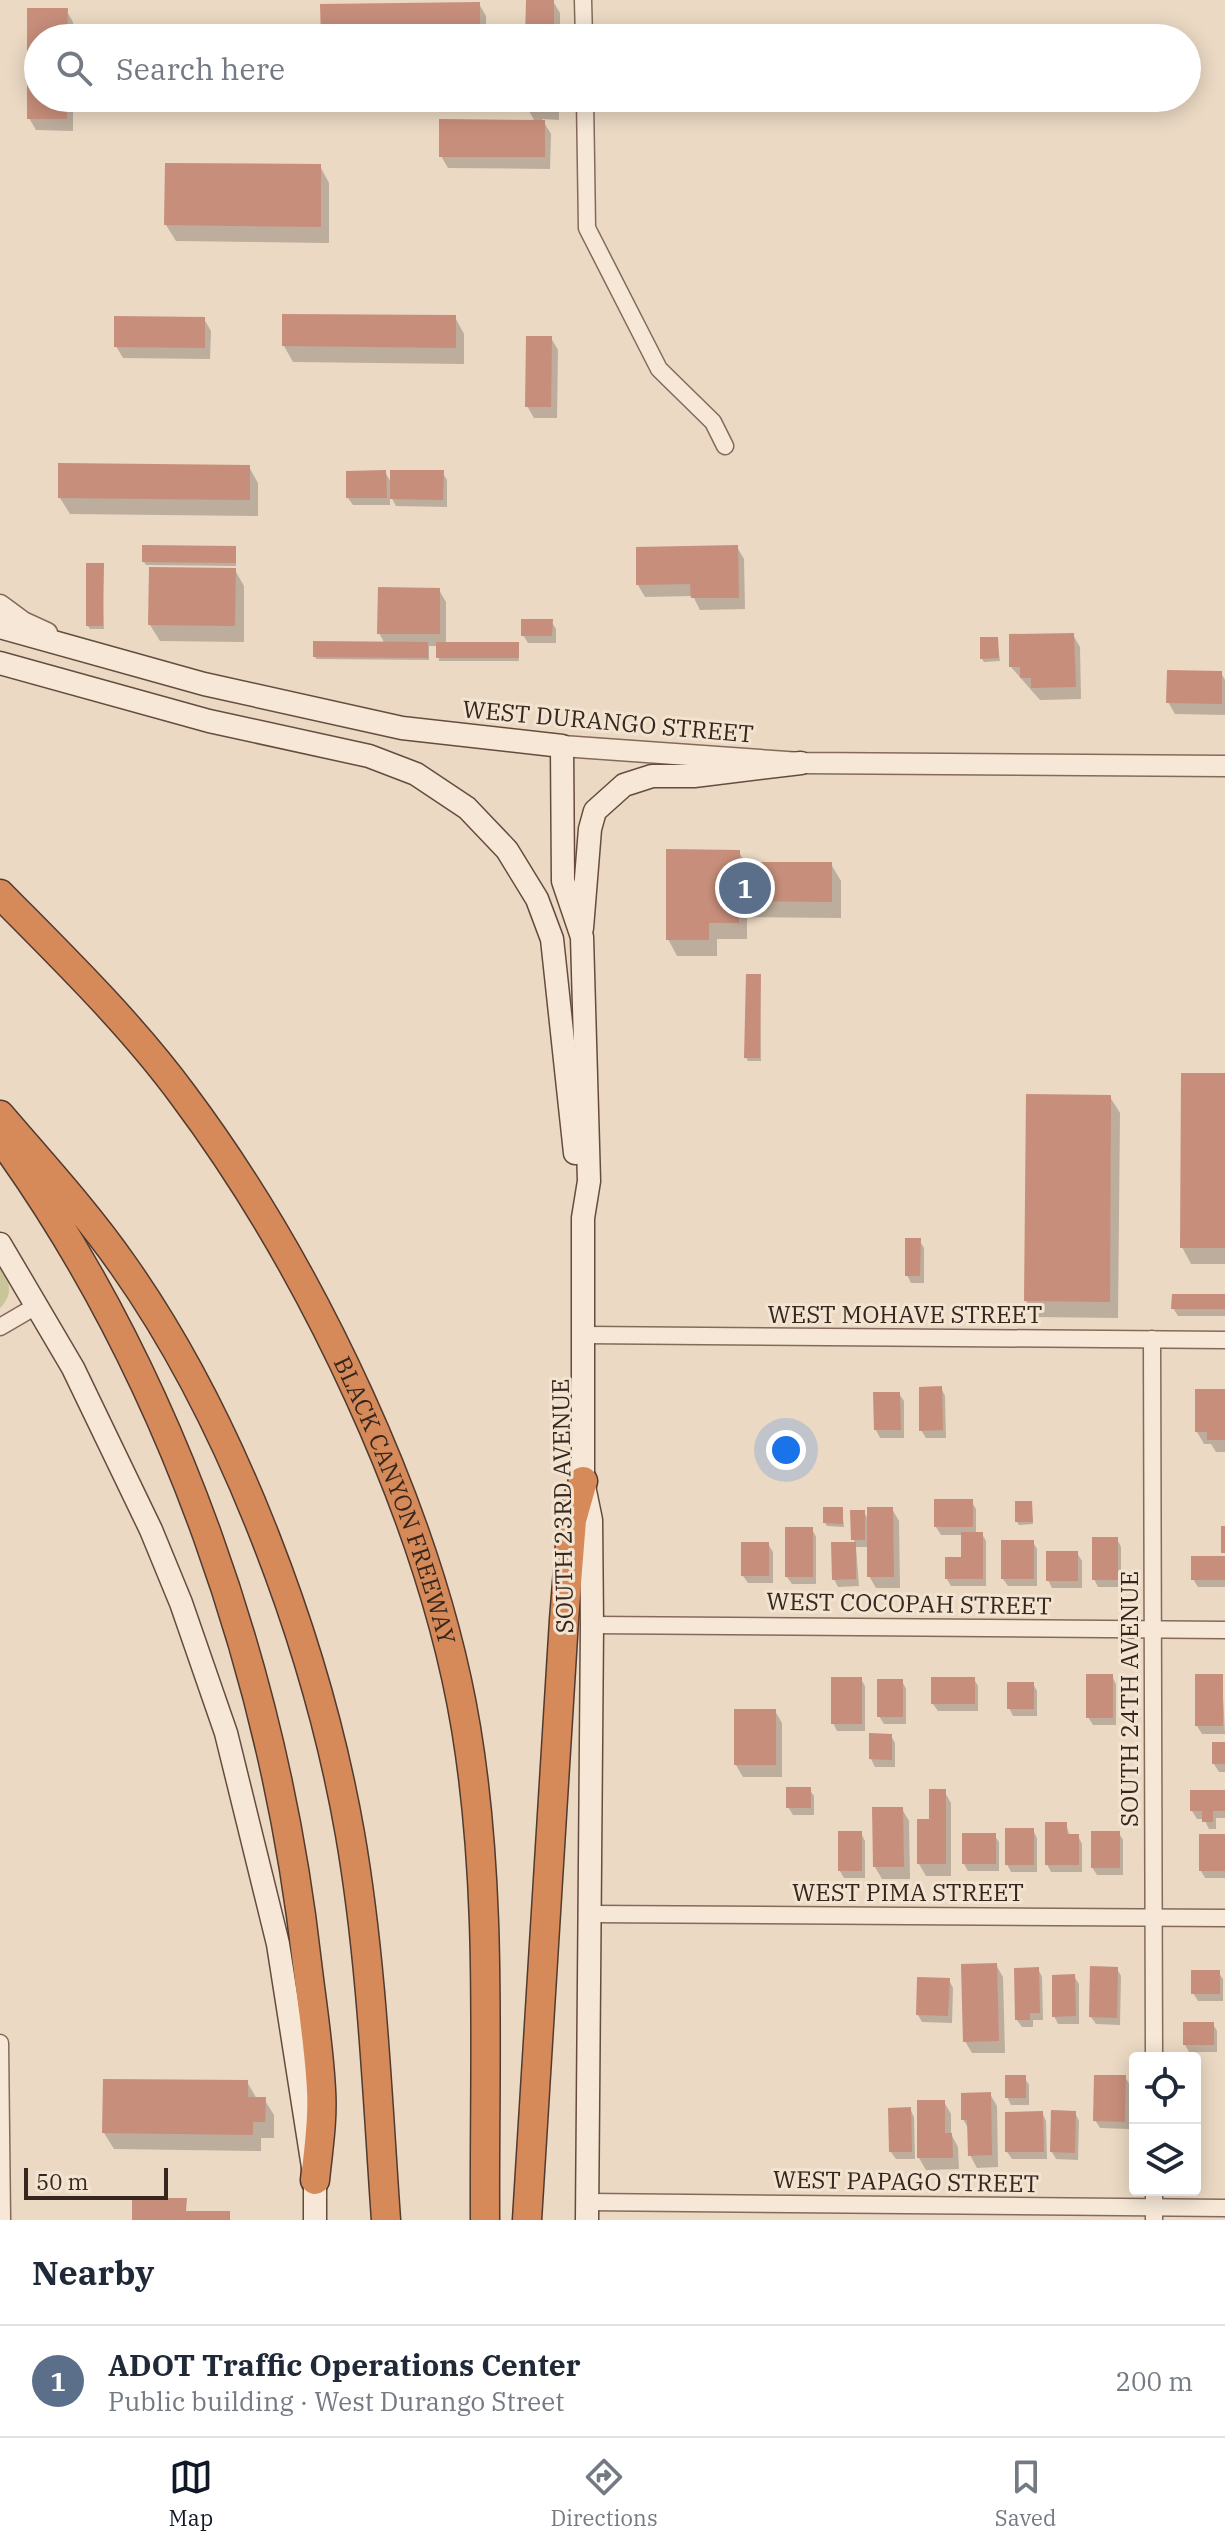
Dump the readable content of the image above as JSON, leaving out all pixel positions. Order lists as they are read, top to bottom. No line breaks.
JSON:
{"streets":{"highway":["BLACK CANYON FREEWAY"],"main road":["WEST DURANGO STREET","SOUTH 23RD AVENUE"],"street":["WEST MOHAVE STREET","WEST COCOPAH STREET","SOUTH 24TH AVENUE","WEST PIMA STREET","WEST PAPAGO STREET"]},"crossings":[["WEST DURANGO STREET","SOUTH 23RD AVENUE"],["WEST MOHAVE STREET","SOUTH 23RD AVENUE"],["WEST MOHAVE STREET","SOUTH 24TH AVENUE"],["SOUTH 23RD AVENUE","WEST COCOPAH STREET"],["SOUTH 23RD AVENUE","WEST PIMA STREET"],["SOUTH 23RD AVENUE","WEST PAPAGO STREET"],["WEST COCOPAH STREET","SOUTH 24TH AVENUE"],["SOUTH 24TH AVENUE","WEST PIMA STREET"]],"scale_bar":"50 m","page":{"search":"Search here","pins":"1","scale":"50 m","heading":"Nearby","list":[{"mark":"1","name":"ADOT Traffic Operations Center","note":"Public building · West Durango Street","value":"200 m"}],"nav":["Map","Directions","Saved"]}}
